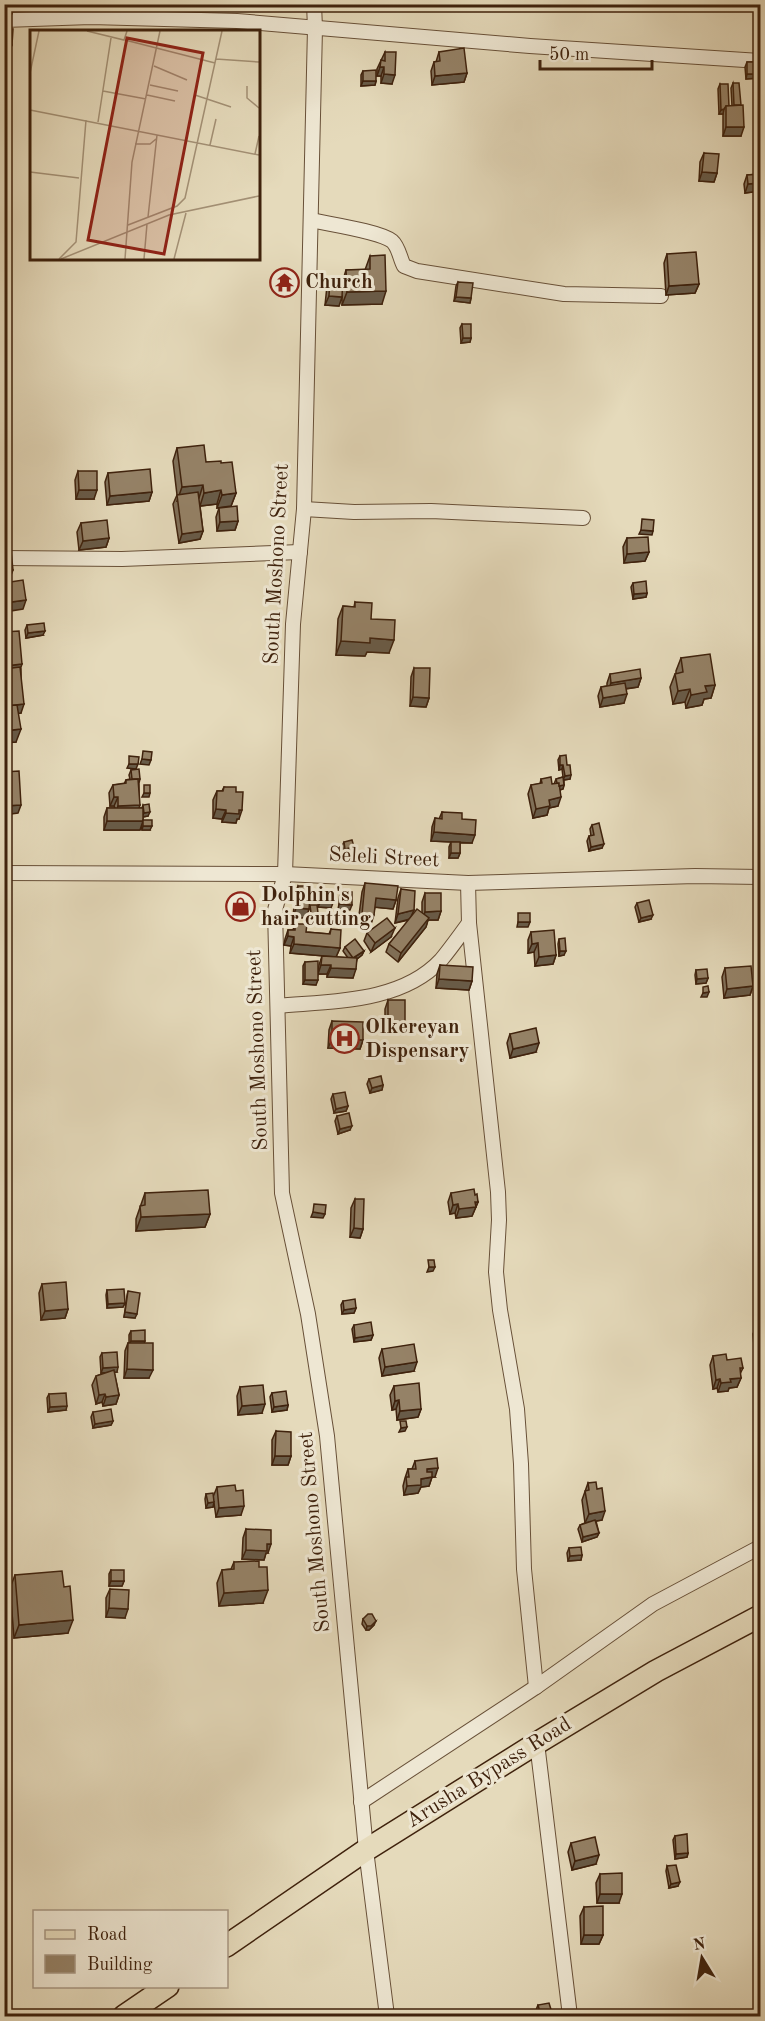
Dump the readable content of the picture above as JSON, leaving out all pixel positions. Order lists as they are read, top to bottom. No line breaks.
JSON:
{"streets":{"main road":["Arusha Bypass Road"],"street":["South Moshono Street","Seleli Street"]},"crossings":[["South Moshono Street","Seleli Street"],["South Moshono Street","Arusha Bypass Road"]],"places":{"temple":["Church"],"shop":["Dolphin's hair cutting"],"hospital":["Olkereyan Dispensary"]},"legend":["Road","Building"],"scale_bar":"50 m","north":"top"}
